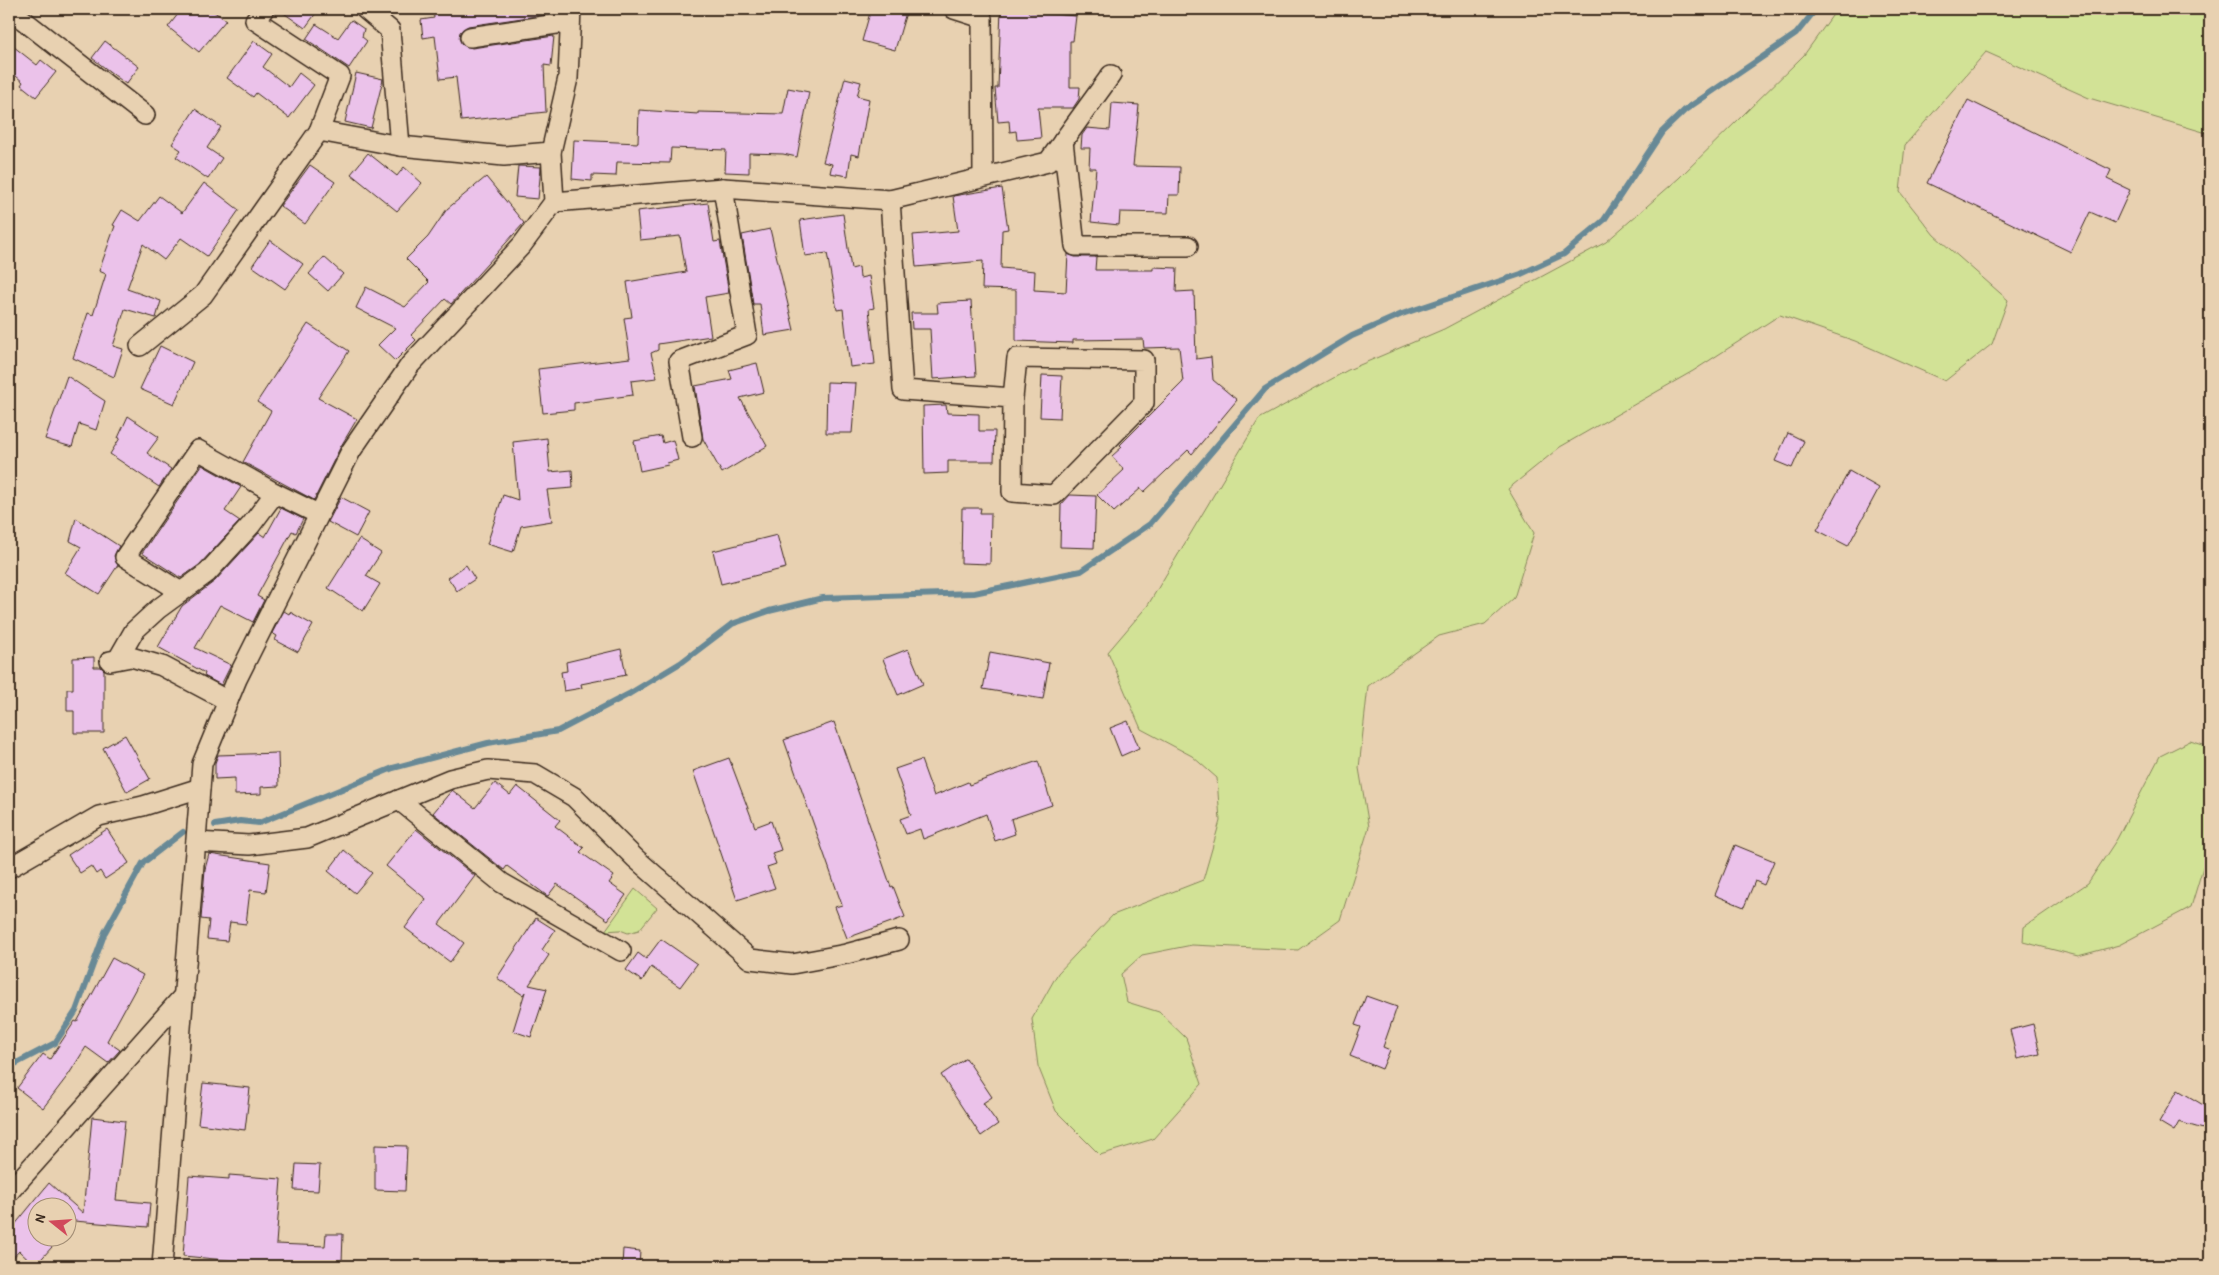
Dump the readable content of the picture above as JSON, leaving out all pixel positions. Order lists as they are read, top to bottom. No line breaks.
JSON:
{"north":"left"}
